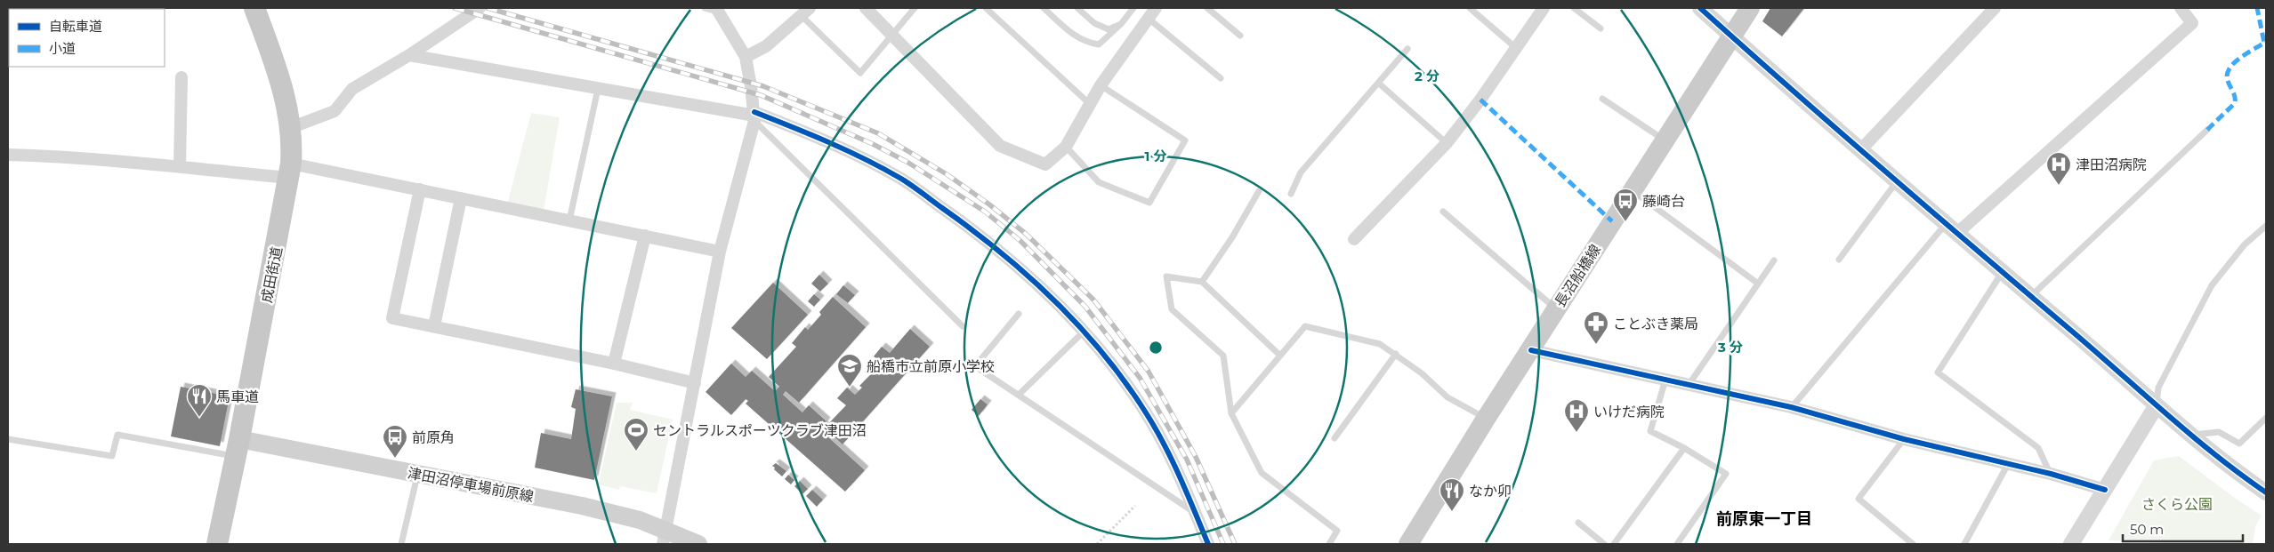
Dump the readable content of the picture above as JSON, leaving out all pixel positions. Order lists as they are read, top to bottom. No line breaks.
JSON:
{"streets":{"highway":["成田街道"],"main road":["長沼船橋線","津田沼停車場前原線"]},"crossings":[["成田街道","津田沼停車場前原線"]],"districts":["前原東一丁目"],"parks":["さくら公園"],"places":{"hospital":["津田沼病院","いけだ病院"],"bus stop":["藤崎台","前原角"],"pharmacy":["ことぶき薬局"],"school or university":["船橋市立前原小学校"],"restaurant":["馬車道","なか卯"],"sports":["セントラルスポーツクラブ津田沼"]},"legend":["自転車道","小道"],"scale_bar":"50 m","rings":["2 分","1 分","3 分"]}
